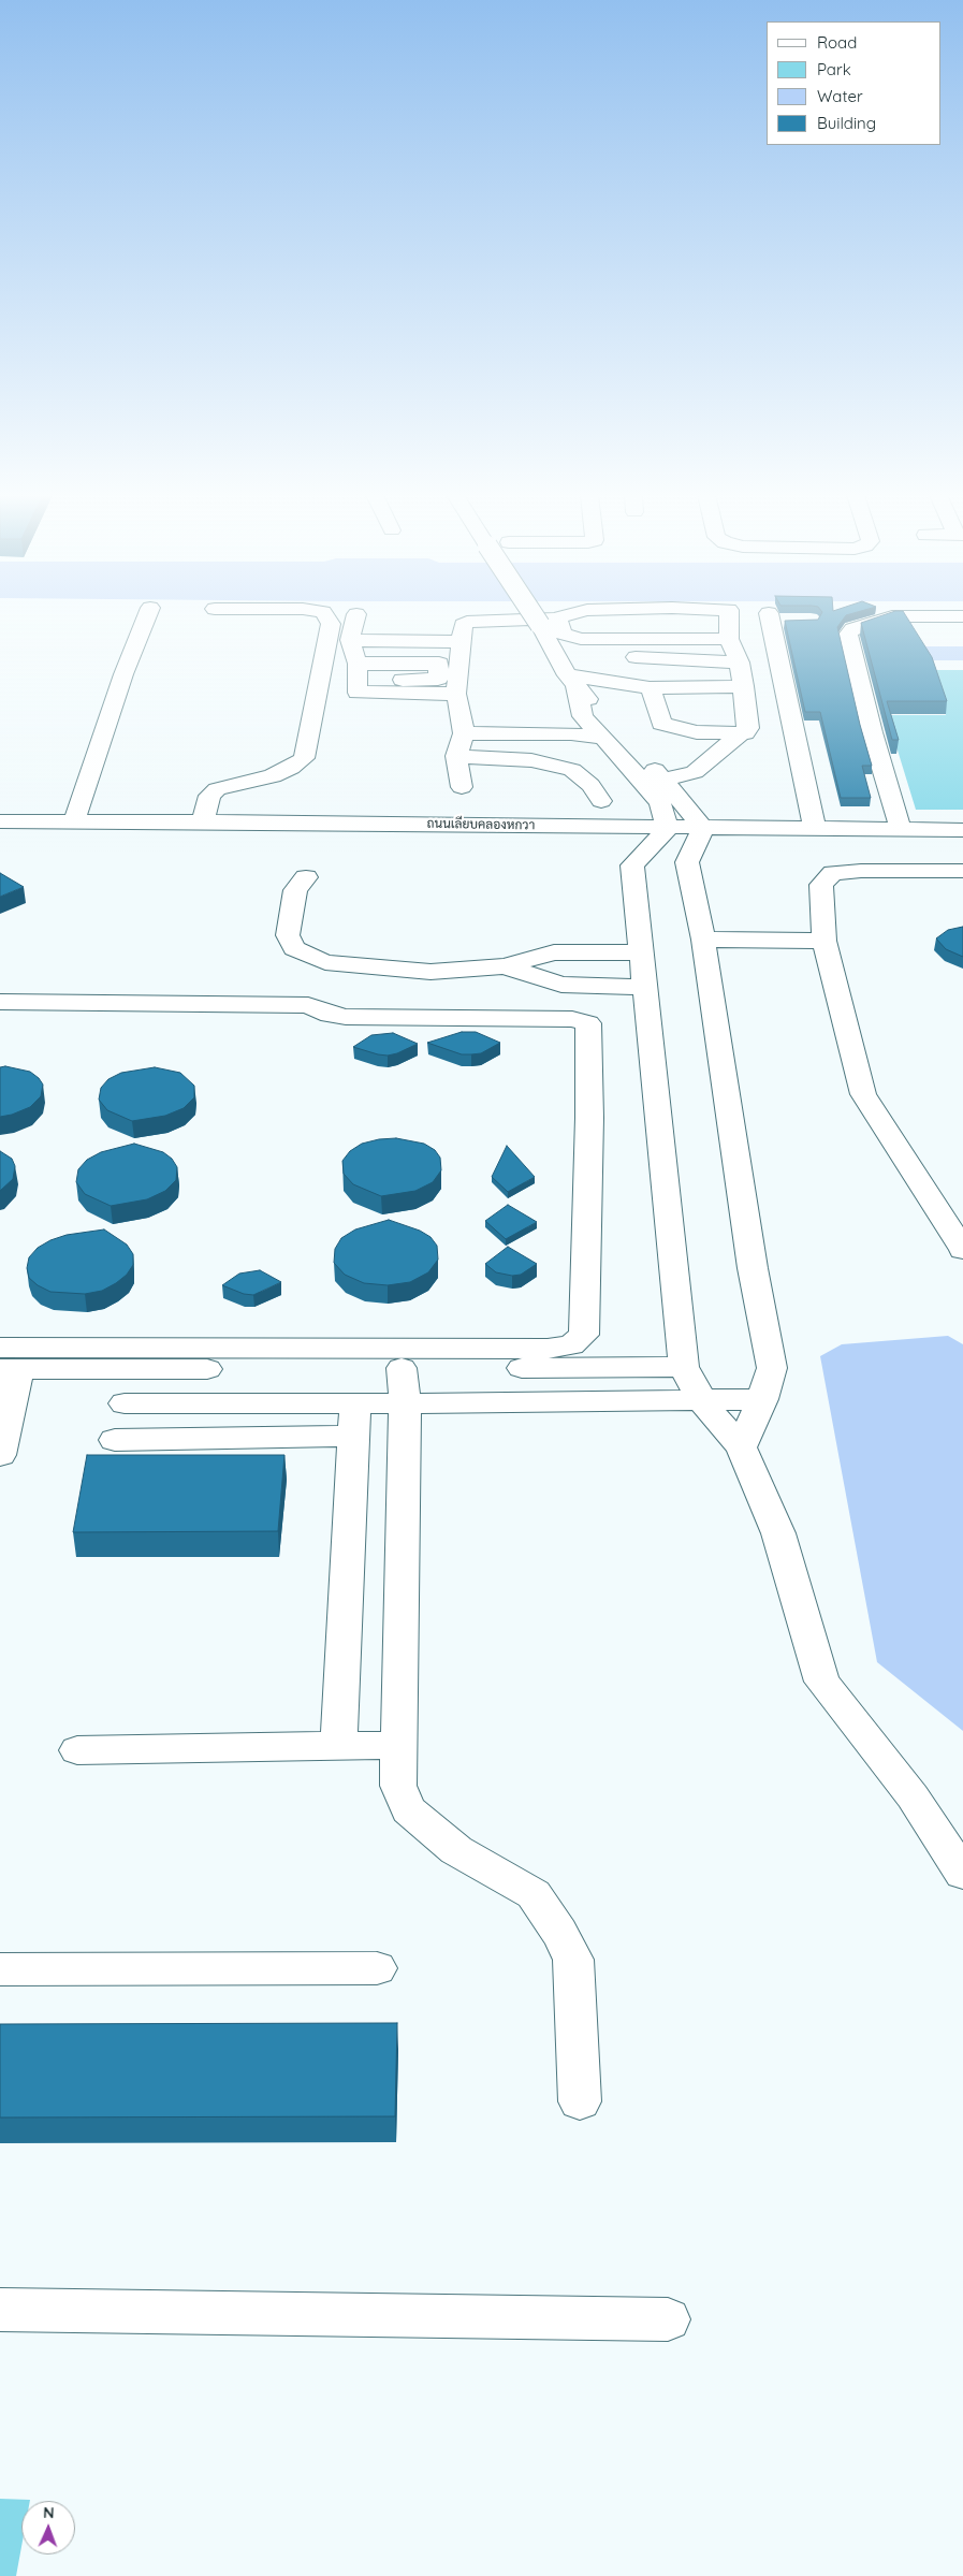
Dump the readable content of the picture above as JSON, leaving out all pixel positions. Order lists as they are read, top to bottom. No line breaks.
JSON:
{"streets":{"street":["ถนนเลียบคลองหกวา"]},"legend":["Road","Park","Water","Building"],"north":"top"}
